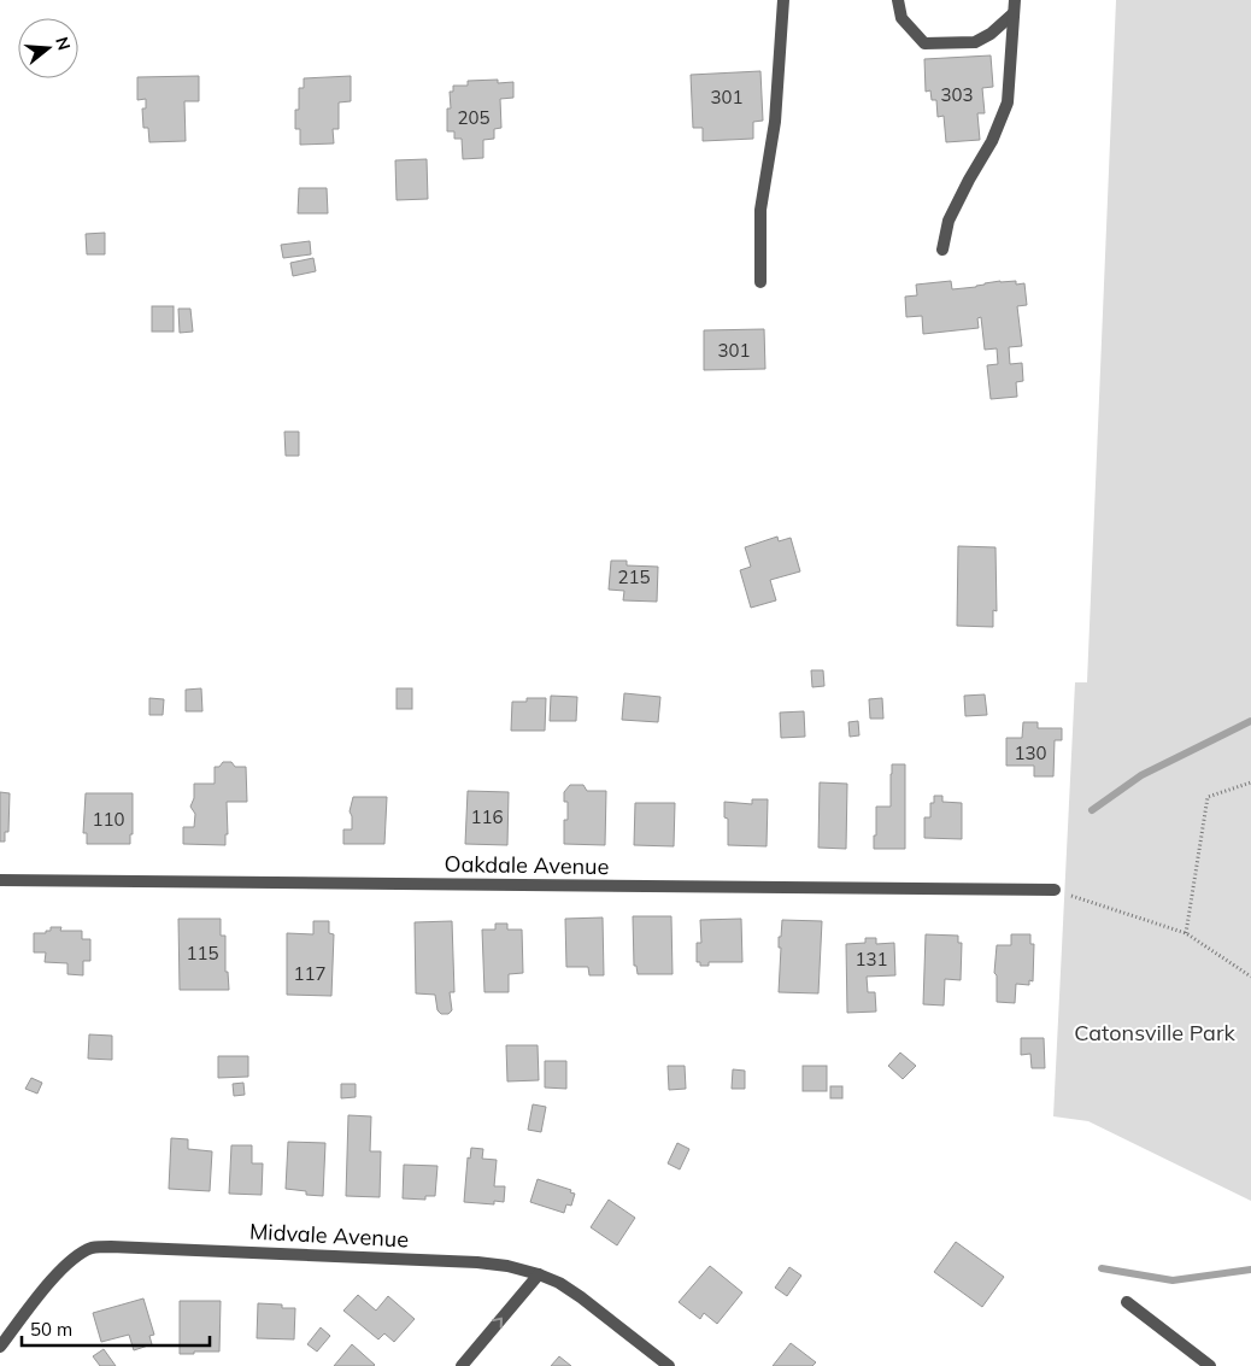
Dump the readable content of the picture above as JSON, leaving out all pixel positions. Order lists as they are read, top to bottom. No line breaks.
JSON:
{"streets":{"street":["Oakdale Avenue","Midvale Avenue"]},"parks":["Catonsville Park"],"house_numbers":["303","301","205","301","215","130","116","110","115","131","117"],"scale_bar":"50 m","north":"right"}
